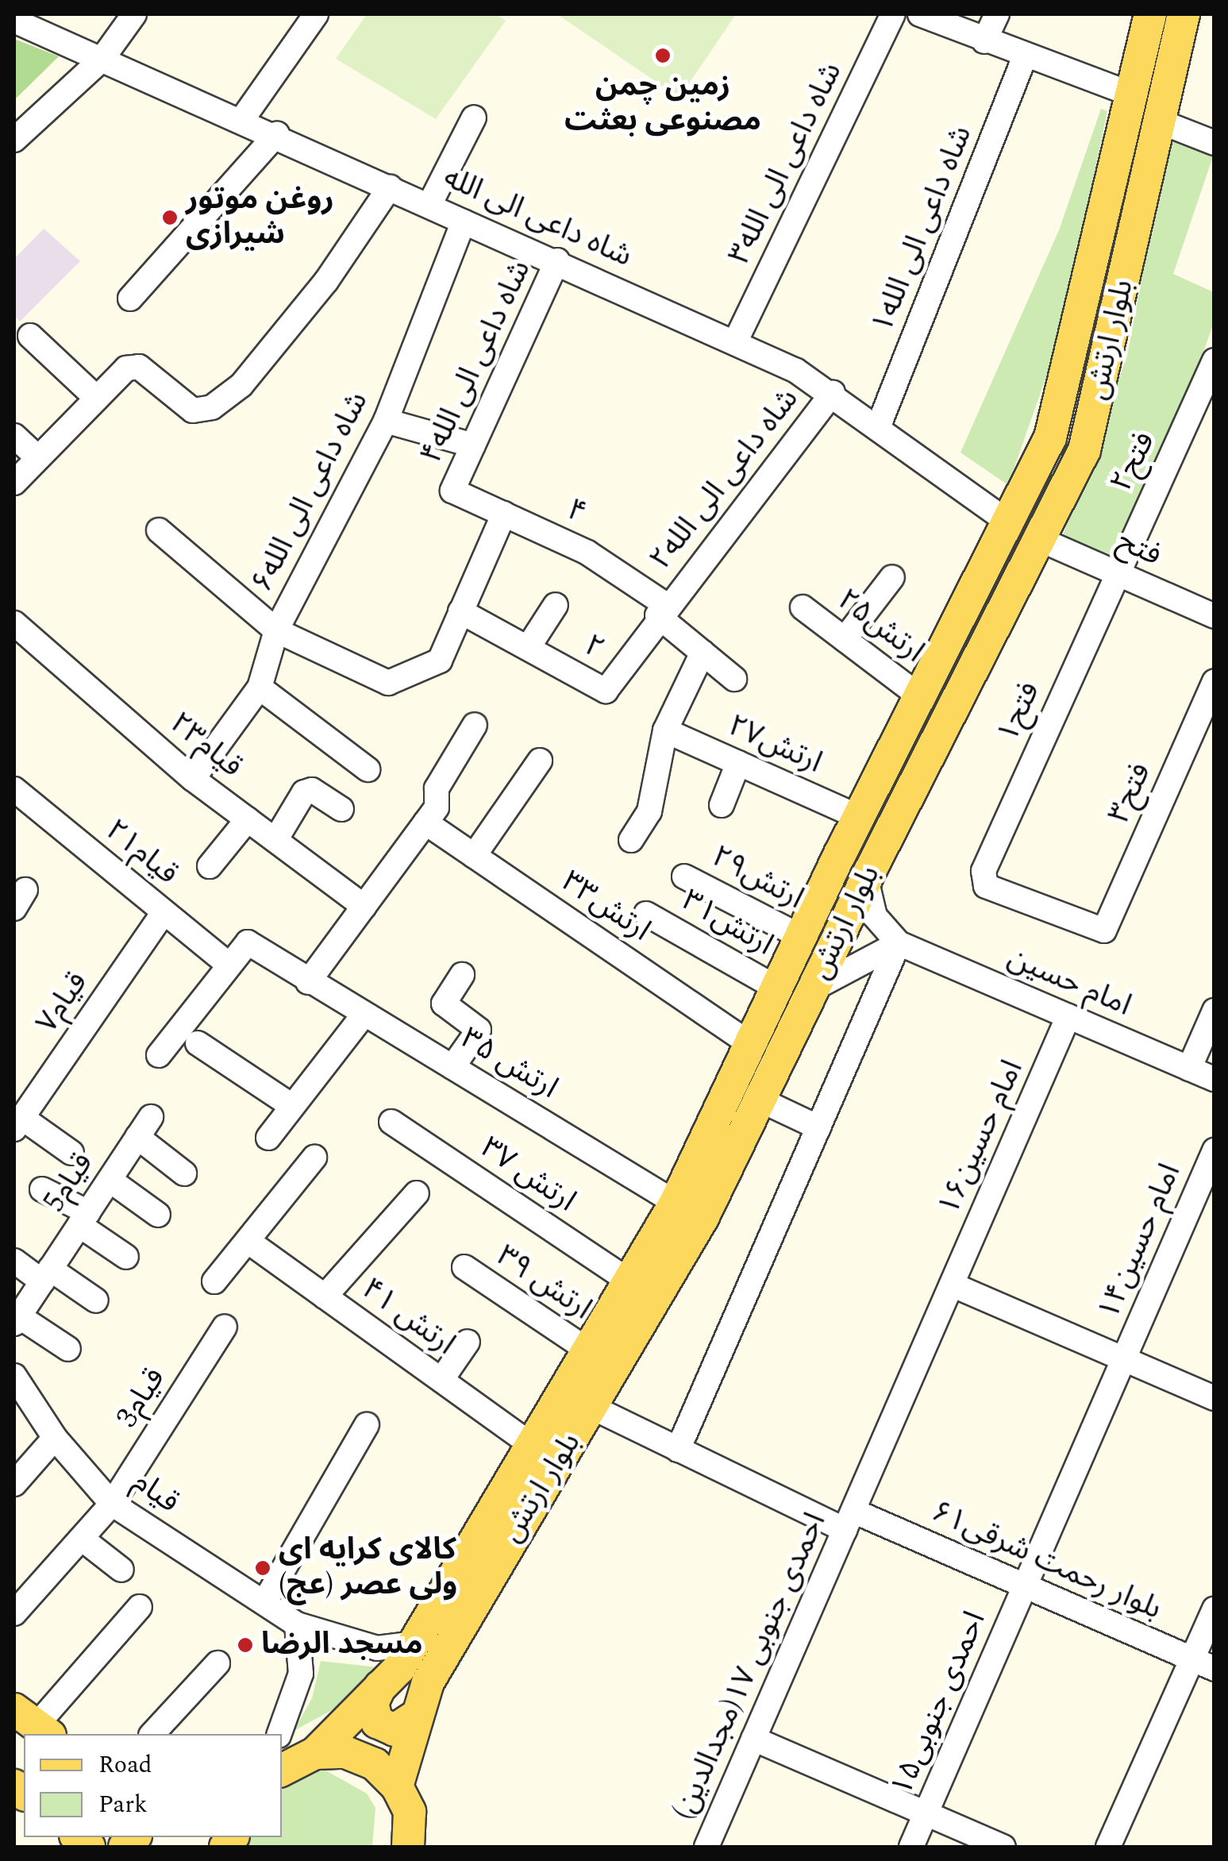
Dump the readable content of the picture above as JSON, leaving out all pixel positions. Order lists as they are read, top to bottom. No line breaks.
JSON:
{"streets":{"main road":["بلوار ارتش"],"street":["شاه داعی الی الله۳","شاه داعی الی الله","شاه داعی الی الله۱","شاه داعی الی الله۴","۲فتح","شاه داعی الی الله۲","شاه داعی الی الله۶","۴","فتح","ارتش۲۵","۲","۱فتح","ارتش۲۷","قیام۲۳","۳فتح","قیام۲۱","ارتش۲۹","ارتش۳۳","ارتش۳۱","امام حسین","قیام۷","ارتش ۳۵","امام حسین۱۶","ارتش ۳۷","قیام5","امام حسین۱۴","ارتش ۳۹","ارتش ۴۱","قیام3","قیام","بلوار رحمت شرقی۶۱","احمدی جنوبی ۱۷(مجدالدین)","احمدی جنوبی۱۵"]},"crossings":[["شاه داعی الی الله۳","شاه داعی الی الله"],["شاه داعی الی الله","شاه داعی الی الله۱"],["شاه داعی الی الله","بلوار ارتش"],["شاه داعی الی الله","شاه داعی الی الله۴"],["شاه داعی الی الله","شاه داعی الی الله۲"],["شاه داعی الی الله","شاه داعی الی الله۶"],["بلوار ارتش","فتح"],["بلوار ارتش","ارتش۲۵"],["بلوار ارتش","ارتش۲۷"],["بلوار ارتش","ارتش۲۹"],["بلوار ارتش","ارتش۳۳"],["بلوار ارتش","ارتش۳۱"],["بلوار ارتش","ارتش ۳۵"],["بلوار ارتش","ارتش ۳۷"],["بلوار ارتش","ارتش ۳۹"],["بلوار ارتش","ارتش ۴۱"],["بلوار ارتش","قیام"],["بلوار ارتش","بلوار رحمت شرقی۶۱"],["شاه داعی الی الله۴","۴"],["۲فتح","فتح"],["۲فتح","۱فتح"],["شاه داعی الی الله۲","۴"],["شاه داعی الی الله۲","۲"],["شاه داعی الی الله۶","قیام۲۳"],["۴","۲"],["فتح","۱فتح"],["۱فتح","۳فتح"],["قیام۲۱","قیام۷"],["قیام۲۱","ارتش ۳۵"],["امام حسین","امام حسین۱۶"],["امام حسین۱۶","بلوار رحمت شرقی۶۱"],["امام حسین۱۶","احمدی جنوبی ۱۷(مجدالدین)"],["امام حسین۱۴","بلوار رحمت شرقی۶۱"],["امام حسین۱۴","احمدی جنوبی۱۵"],["قیام3","قیام"],["بلوار رحمت شرقی۶۱","احمدی جنوبی ۱۷(مجدالدین)"],["بلوار رحمت شرقی۶۱","احمدی جنوبی۱۵"]],"places":["زمین چمن مصنوعی بعثت","روغن موتور شیرازی","کالای کرایه ای ولی عصر (عج)","مسجد الرضا"],"legend":["Road","Park"]}
